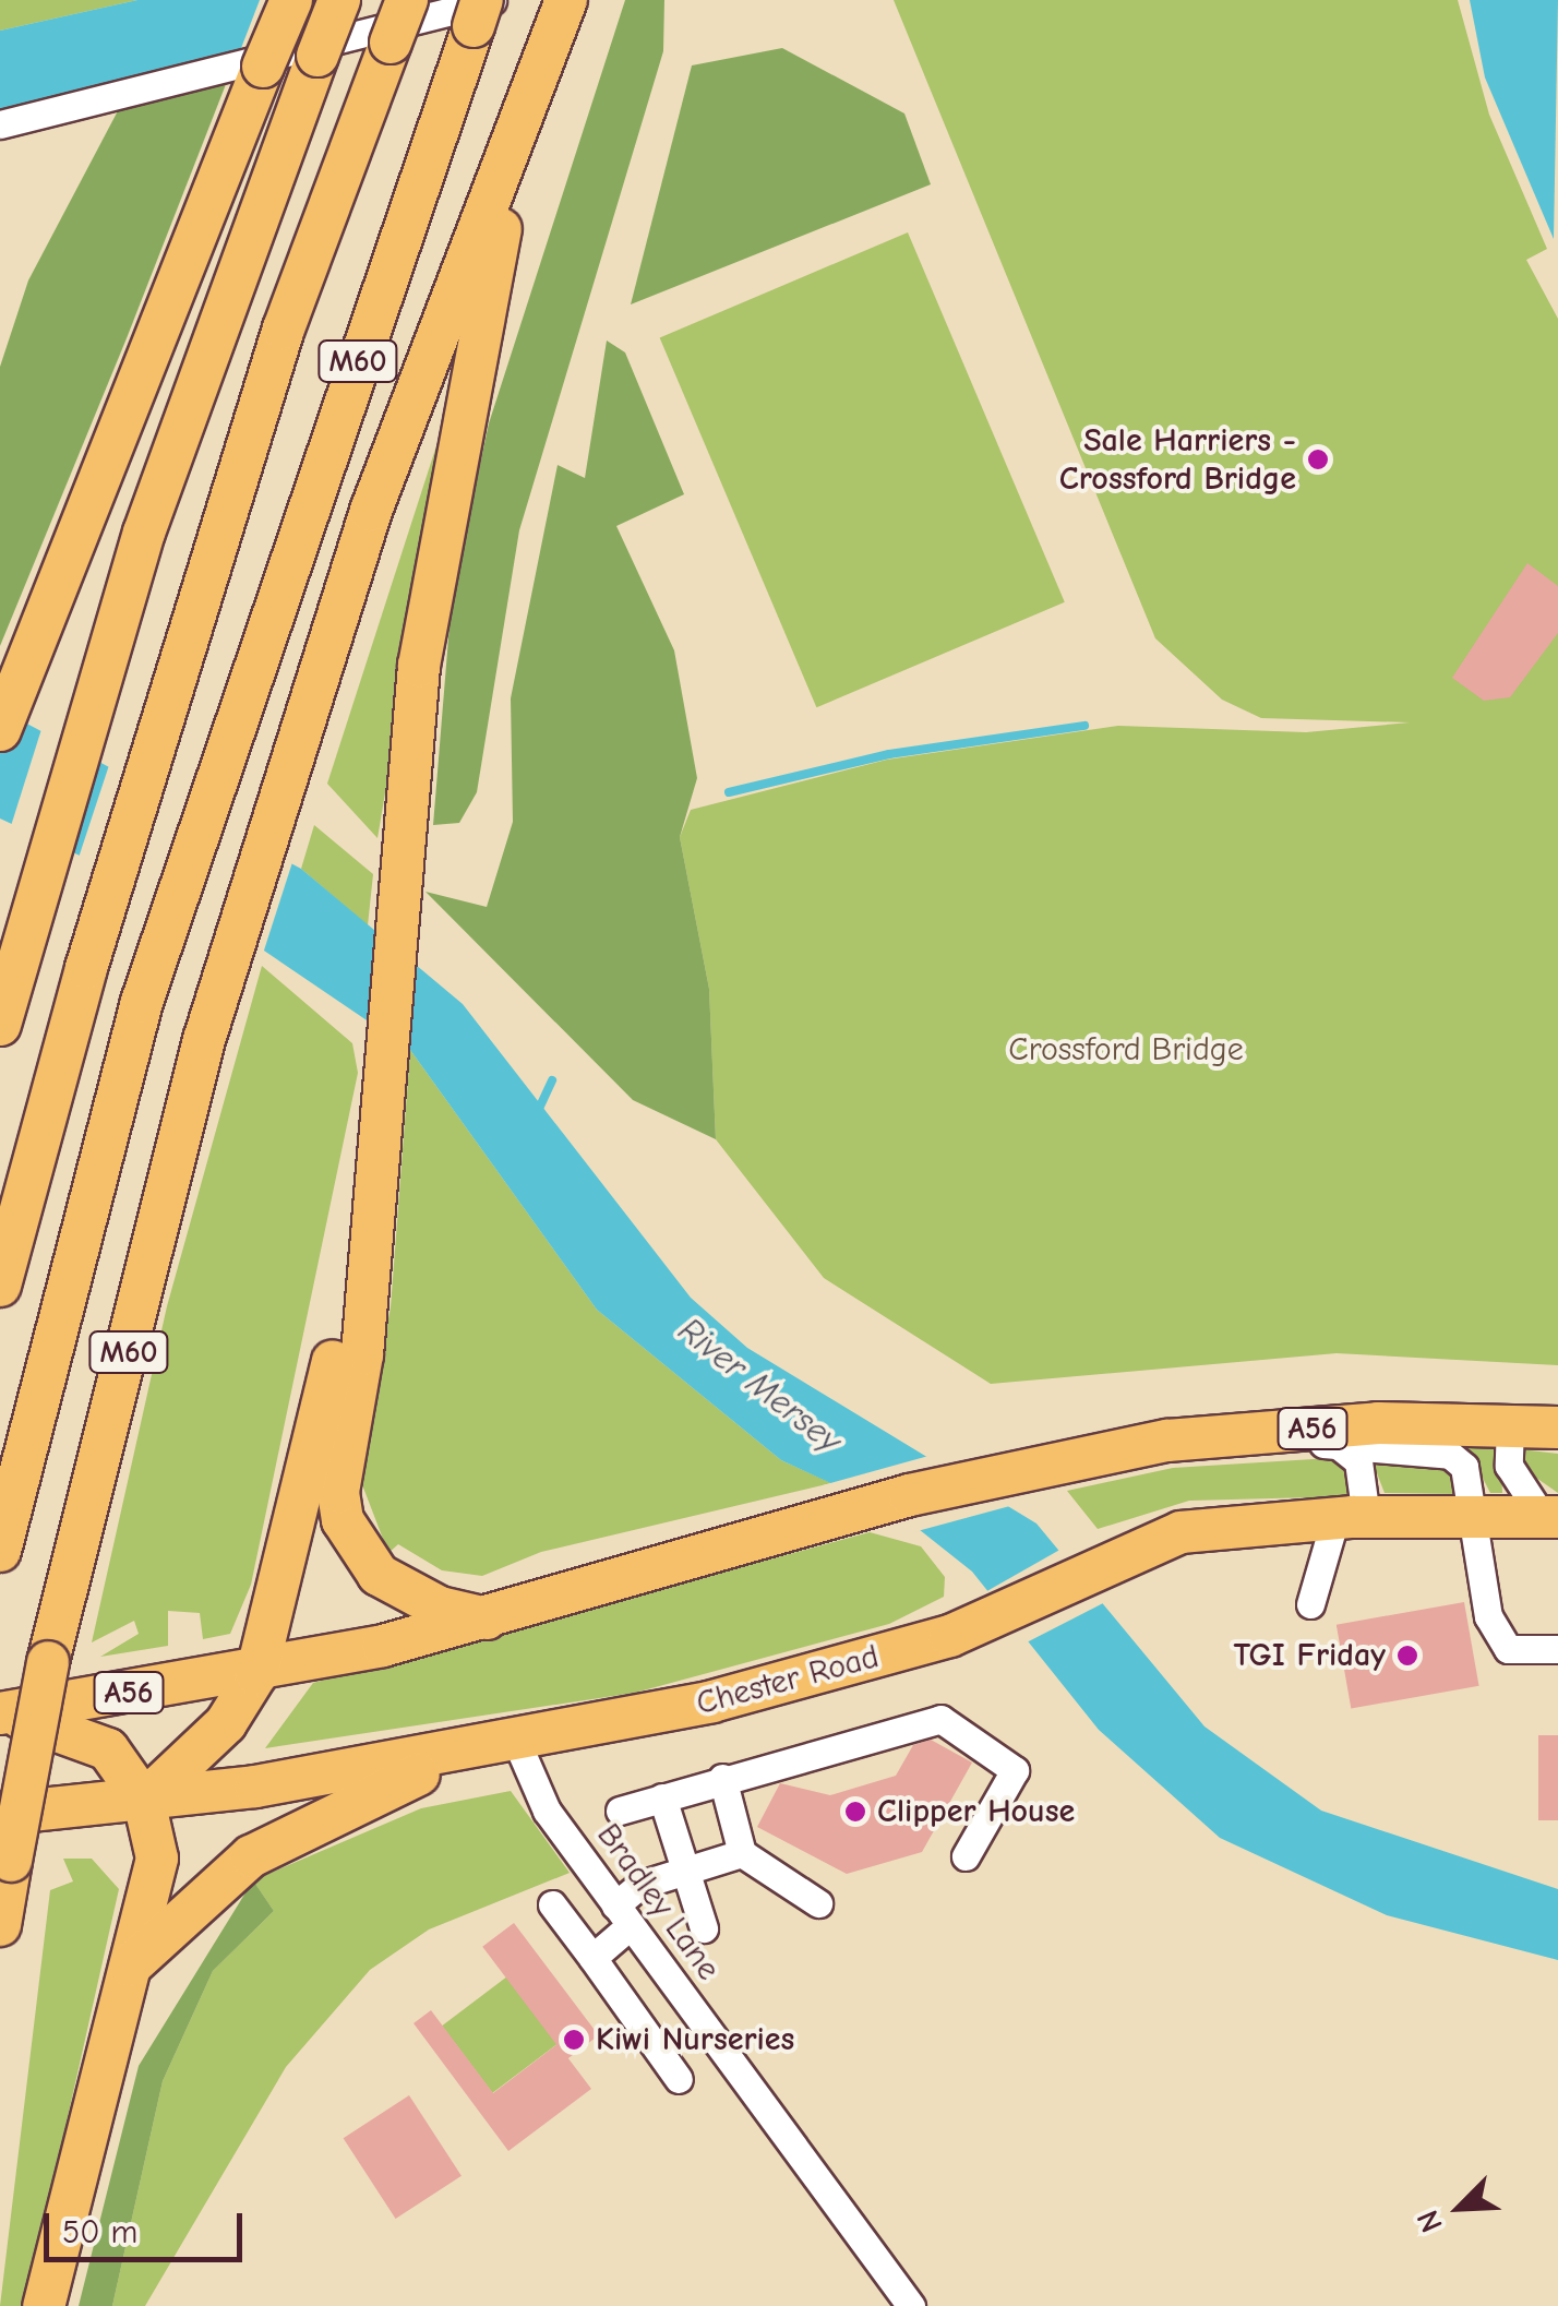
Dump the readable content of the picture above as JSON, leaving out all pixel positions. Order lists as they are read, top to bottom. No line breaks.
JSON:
{"streets":{"highway":["M60","A56","Chester Road"],"street":["Bradley Lane"]},"crossings":[["M60","A56"],["A56","Chester Road"],["Chester Road","Bradley Lane"]],"water":["River Mersey"],"parks":["Crossford Bridge"],"places":["Sale Harriers - Crossford Bridge","TGI Friday","Clipper House","Kiwi Nurseries"],"scale_bar":"50 m","north":"bottom left"}
